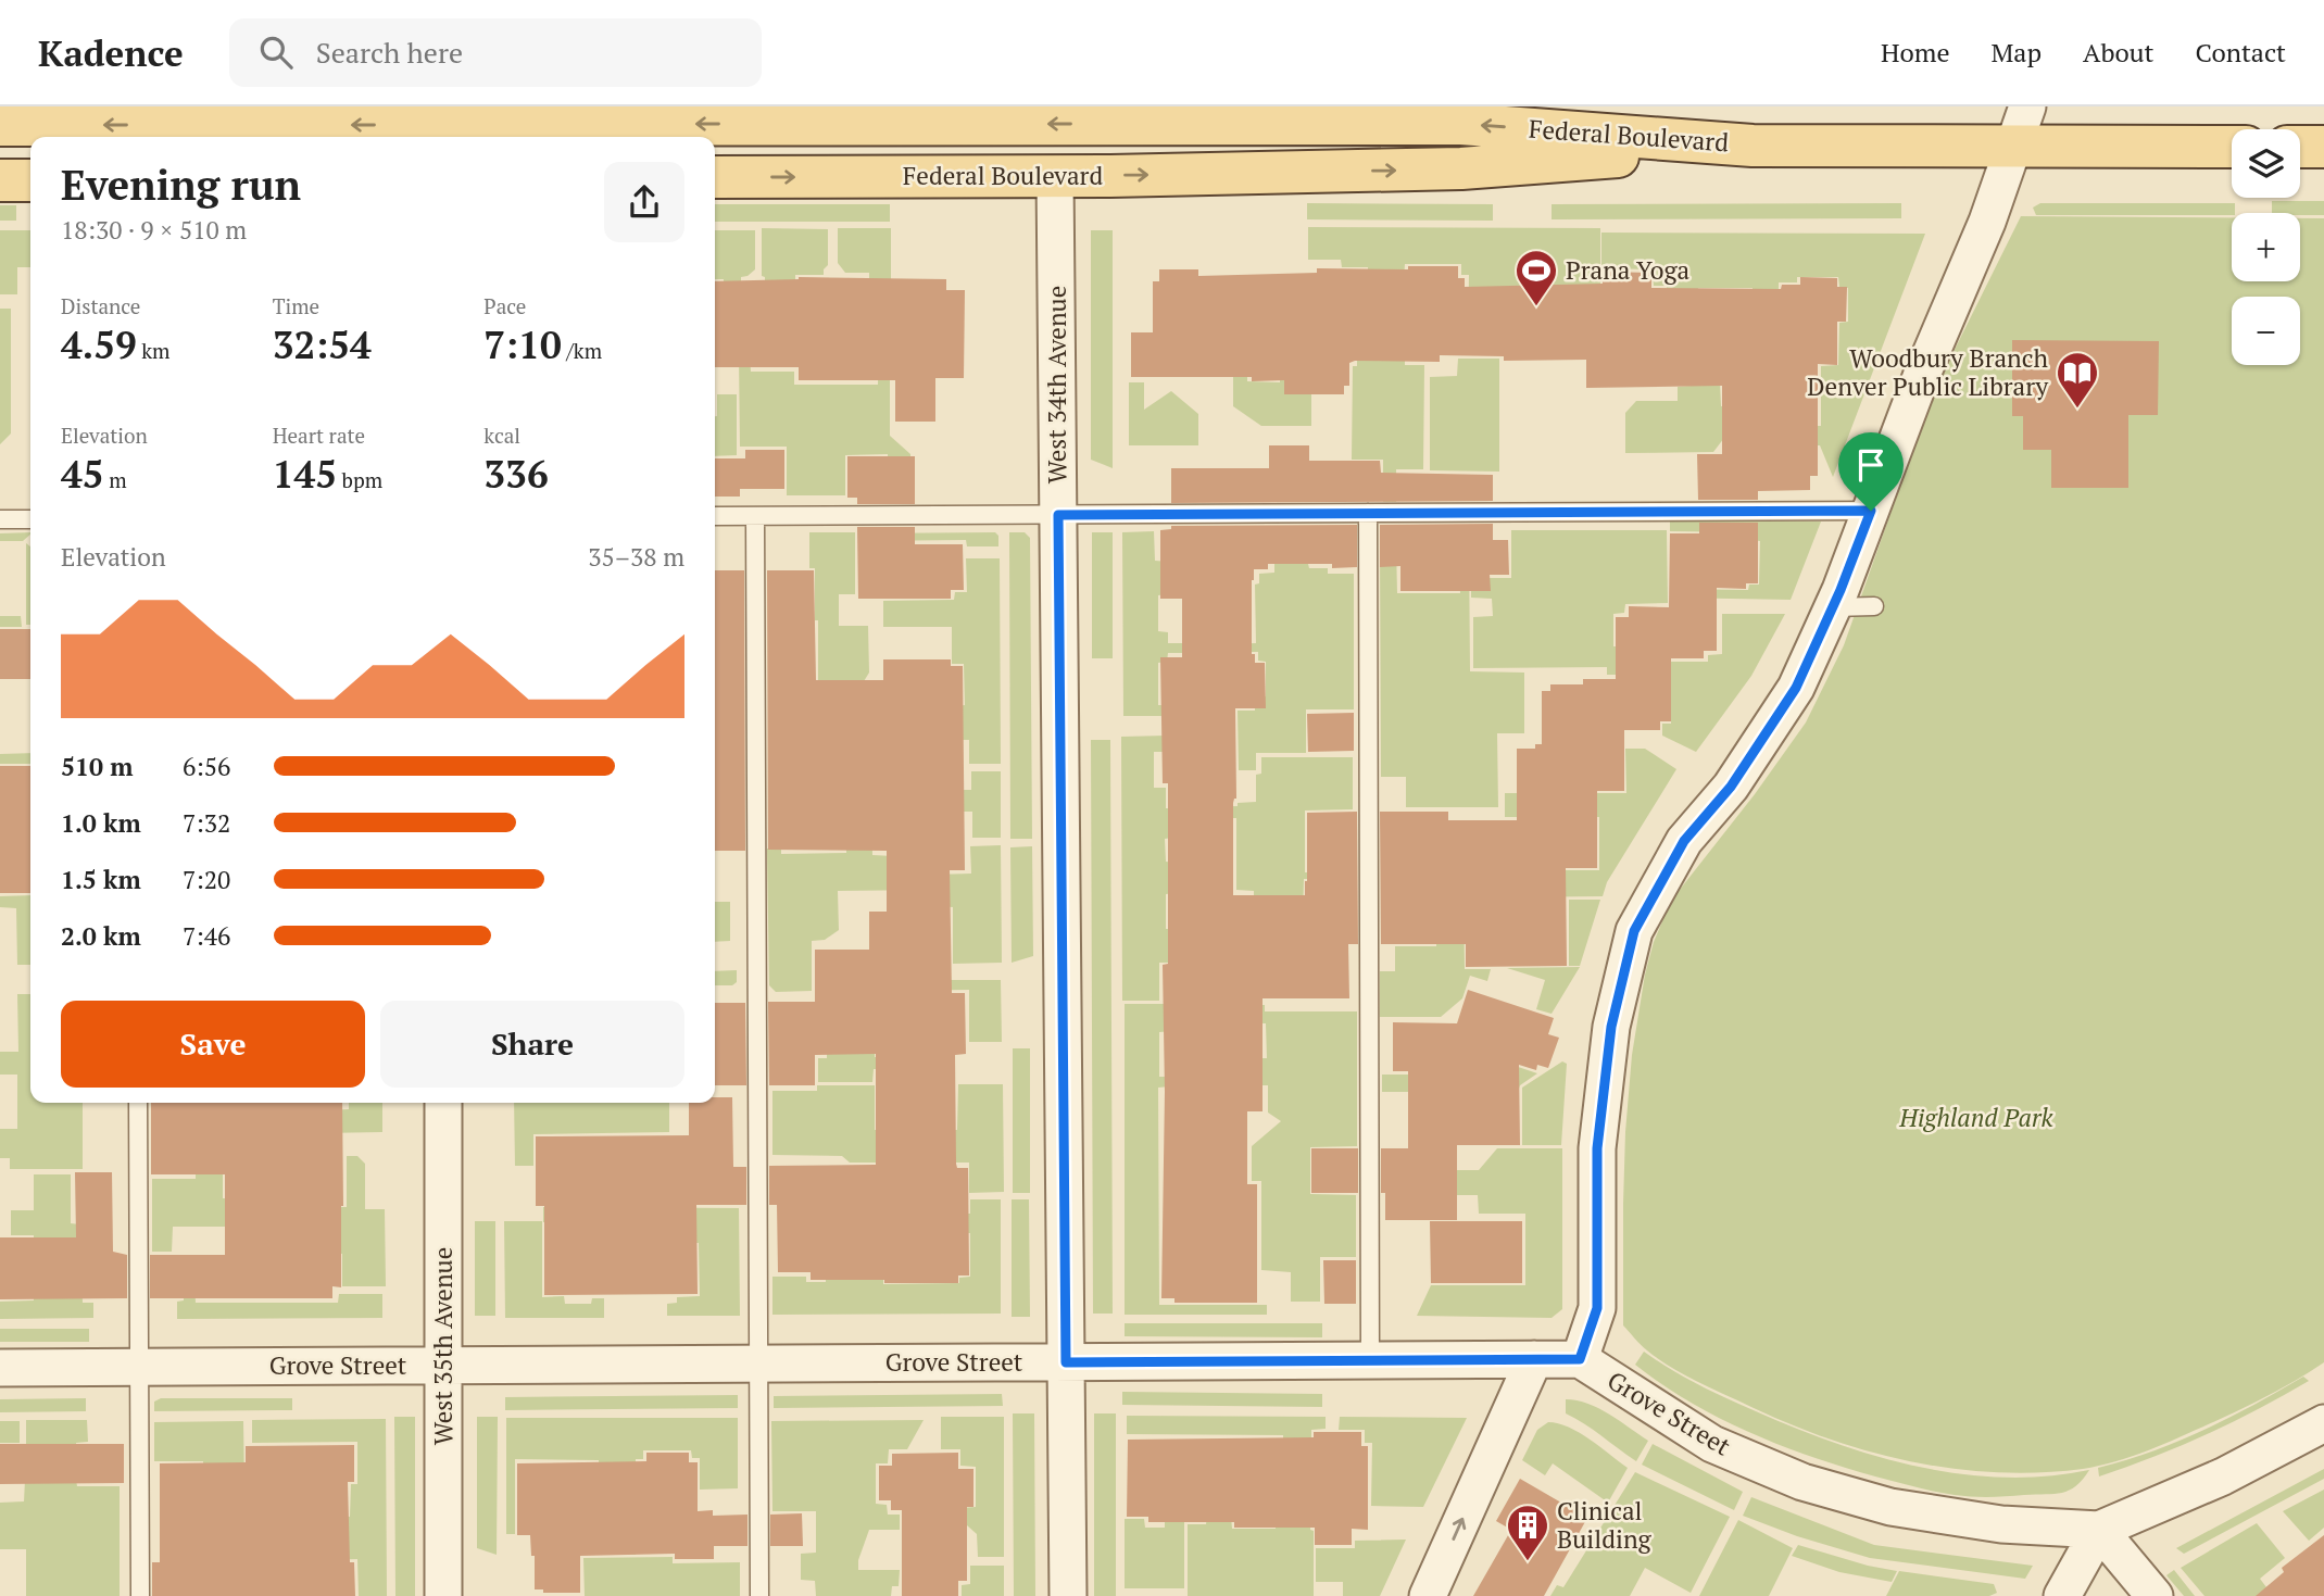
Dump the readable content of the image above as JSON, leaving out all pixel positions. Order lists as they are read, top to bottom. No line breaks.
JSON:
{"streets":{"main road":["Federal Boulevard"],"street":["West 34th Avenue","West 35th Avenue","Grove Street"]},"crossings":[["Federal Boulevard","West 34th Avenue"],["West 34th Avenue","Grove Street"],["West 35th Avenue","Grove Street"]],"parks":["Highland Park"],"places":{"sports":["Prana Yoga"],"library":["Woodbury Branch Denver Public Library"],"building":["Clinical Building"]},"page":{"header":"Kadence","search":"Search here","nav":["Home","Map","About","Contact"],"map_buttons":["+","−"],"heading":["Evening run","18:30 · 9 × 510 m"],"stats":[["Distance","4.59 km"],["Time","32:54"],["Pace","7:10 /km"],["Elevation","45 m"],["Heart rate","145 bpm"],["kcal","336"]],"chart":["Elevation","35–38 m"],"list":[{"name":"510 m","note":"6:56"},{"name":"1.0 km","note":"7:32"},{"name":"1.5 km","note":"7:20"},{"name":"2.0 km","note":"7:46"}],"buttons":["Save","Share"]}}
